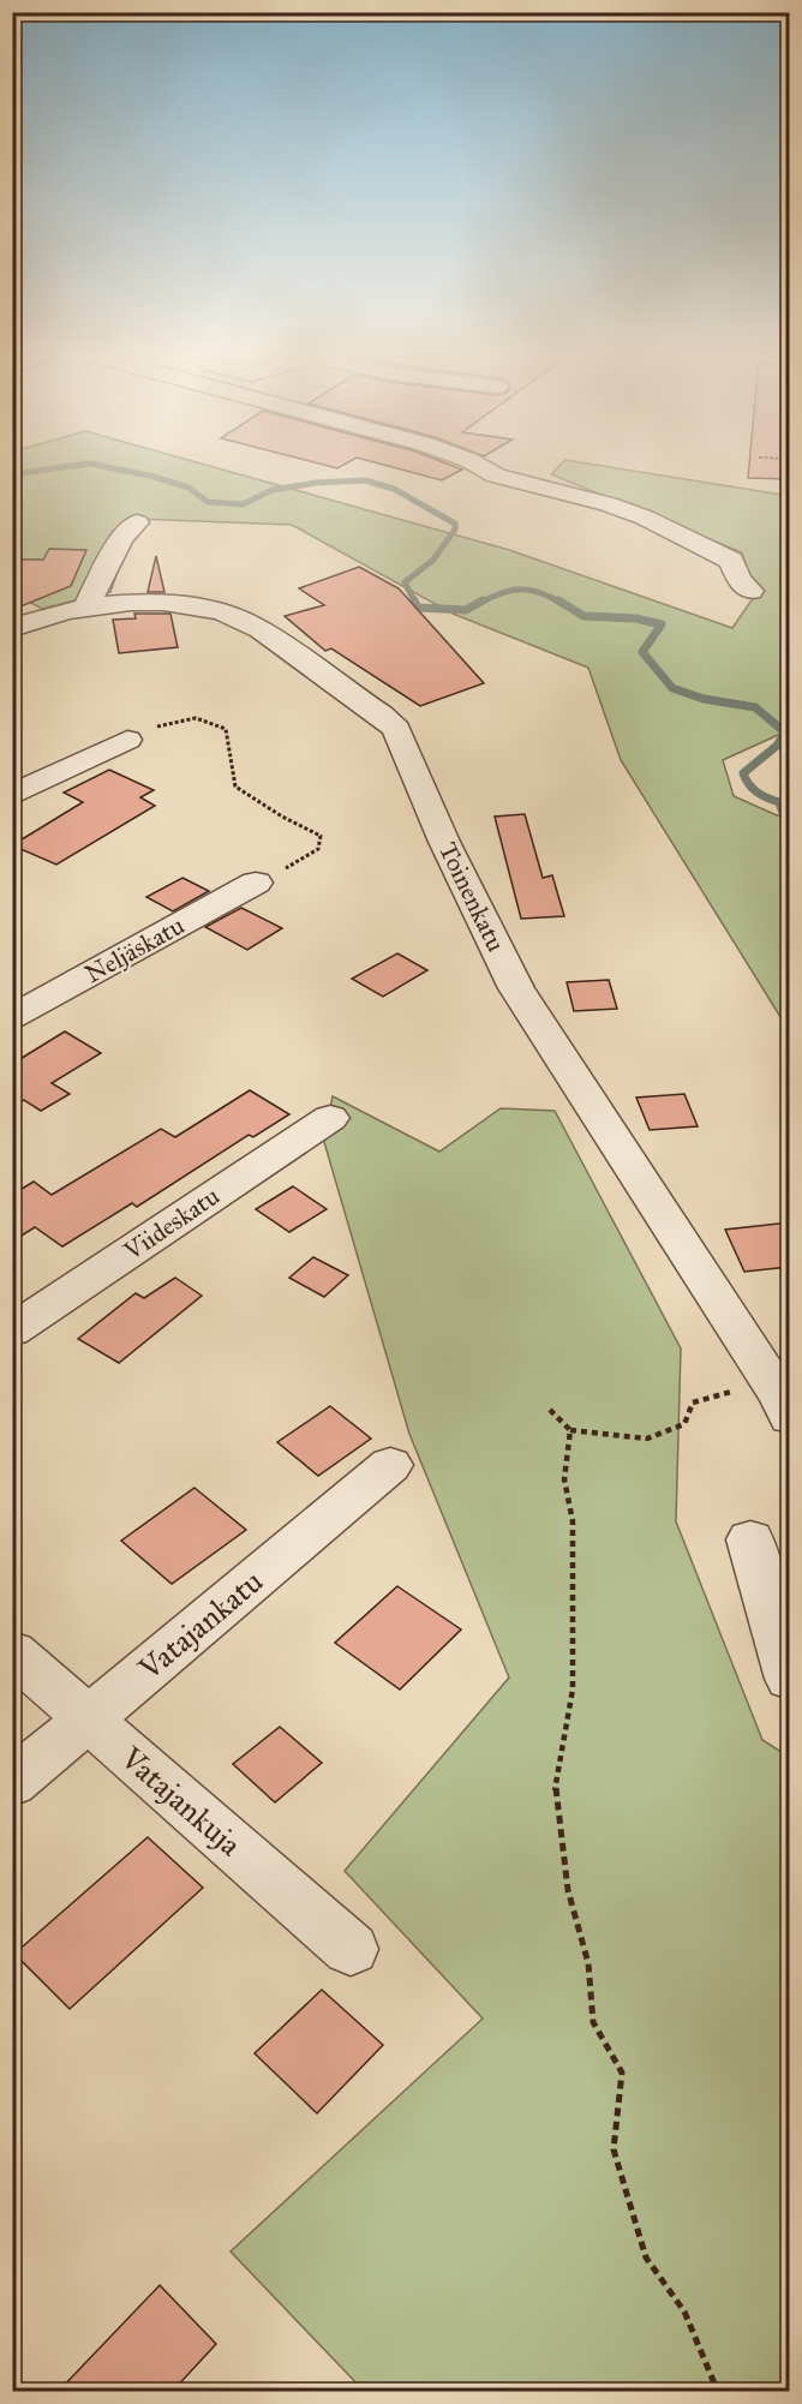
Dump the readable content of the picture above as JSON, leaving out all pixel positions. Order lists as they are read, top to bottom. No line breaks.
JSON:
{"streets":{"street":["Toinenkatu","Neljäskatu","Viideskatu","Vatajankatu","Vatajankuja"]},"crossings":[["Vatajankatu","Vatajankuja"]]}
